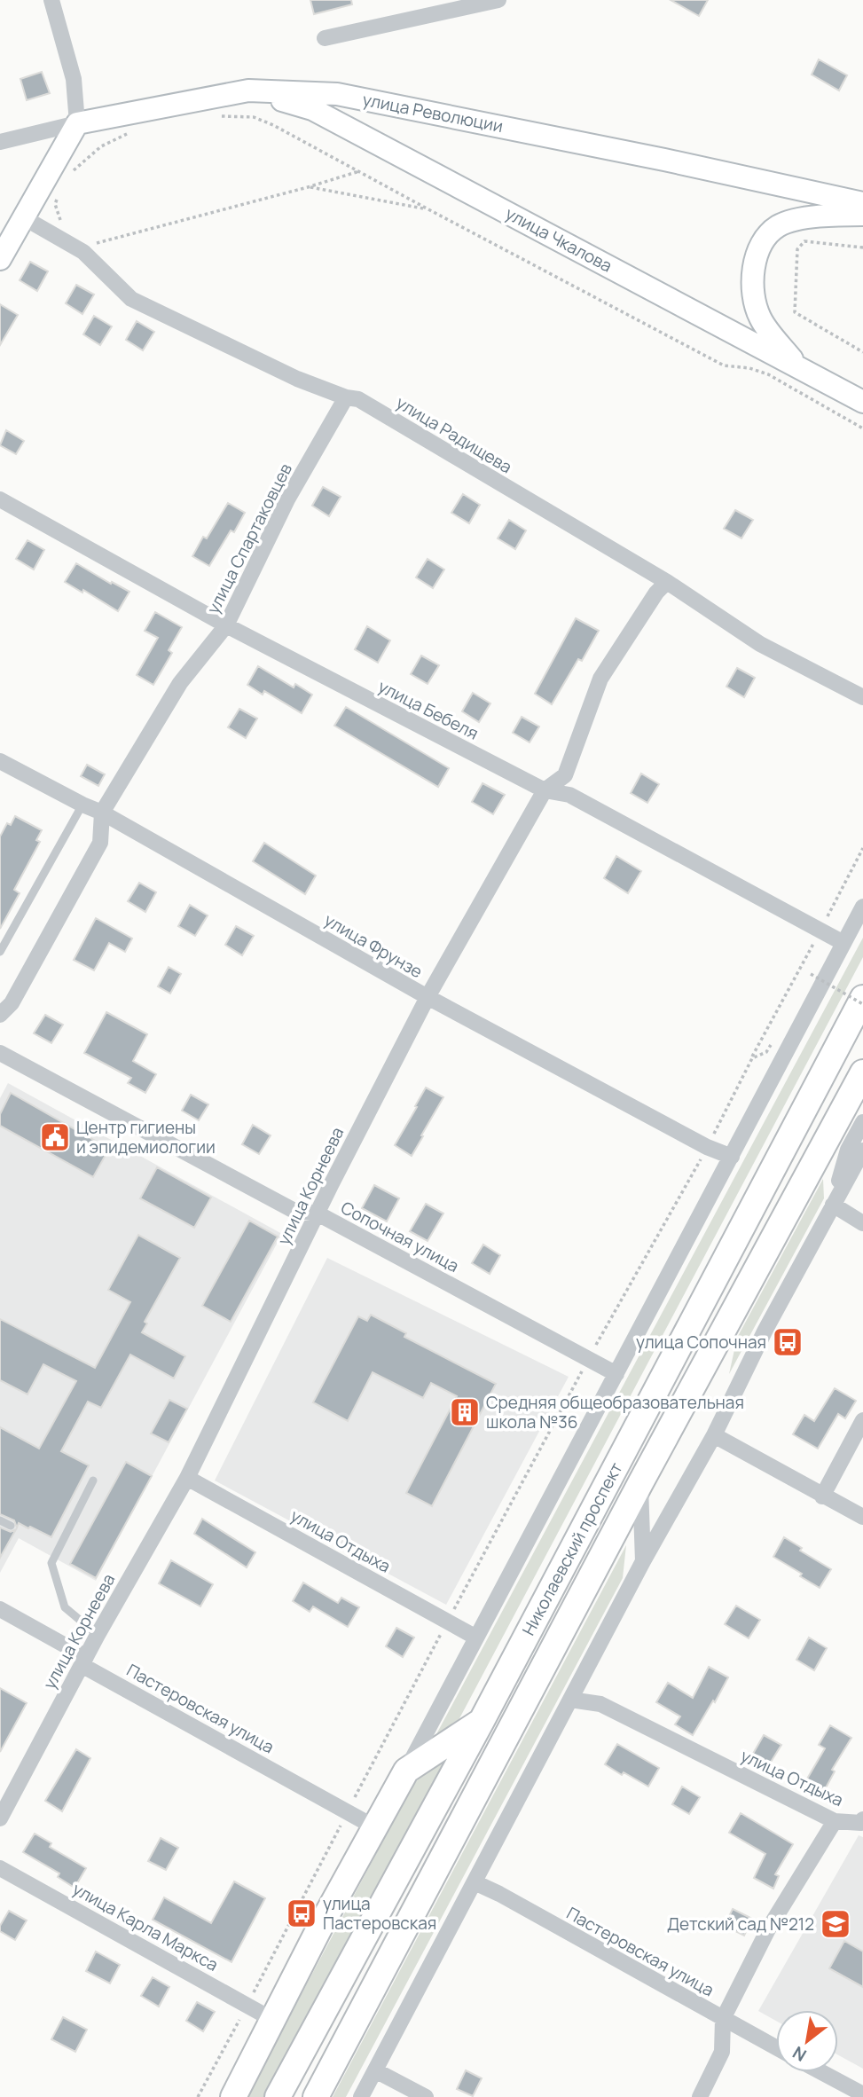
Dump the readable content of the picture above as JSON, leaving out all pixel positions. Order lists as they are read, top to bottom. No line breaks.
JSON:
{"streets":{"main road":["улица Революции","улица Чкалова","Николаевский проспект"],"street":["улица Радищева","улица Спартаковцев","улица Бебеля","улица Фрунзе","улица Корнеева","Сопочная улица","улица Отдыха","Пастеровская улица","улица Карла Маркса"]},"crossings":[["улица Революции","улица Чкалова"],["улица Радищева","улица Спартаковцев"],["улица Радищева","улица Корнеева"],["улица Спартаковцев","улица Бебеля"],["улица Спартаковцев","улица Фрунзе"],["улица Бебеля","улица Корнеева"],["улица Фрунзе","улица Корнеева"],["улица Корнеева","Сопочная улица"],["улица Корнеева","улица Отдыха"],["улица Корнеева","Пастеровская улица"]],"places":{"public building":["Центр гигиены и эпидемиологии"],"bus stop":["улица Сопочная","улица Пастеровская"],"building":["Средняя общеобразовательная школа №36"],"school or university":["Детский сад №212"]},"north":"bottom left"}
